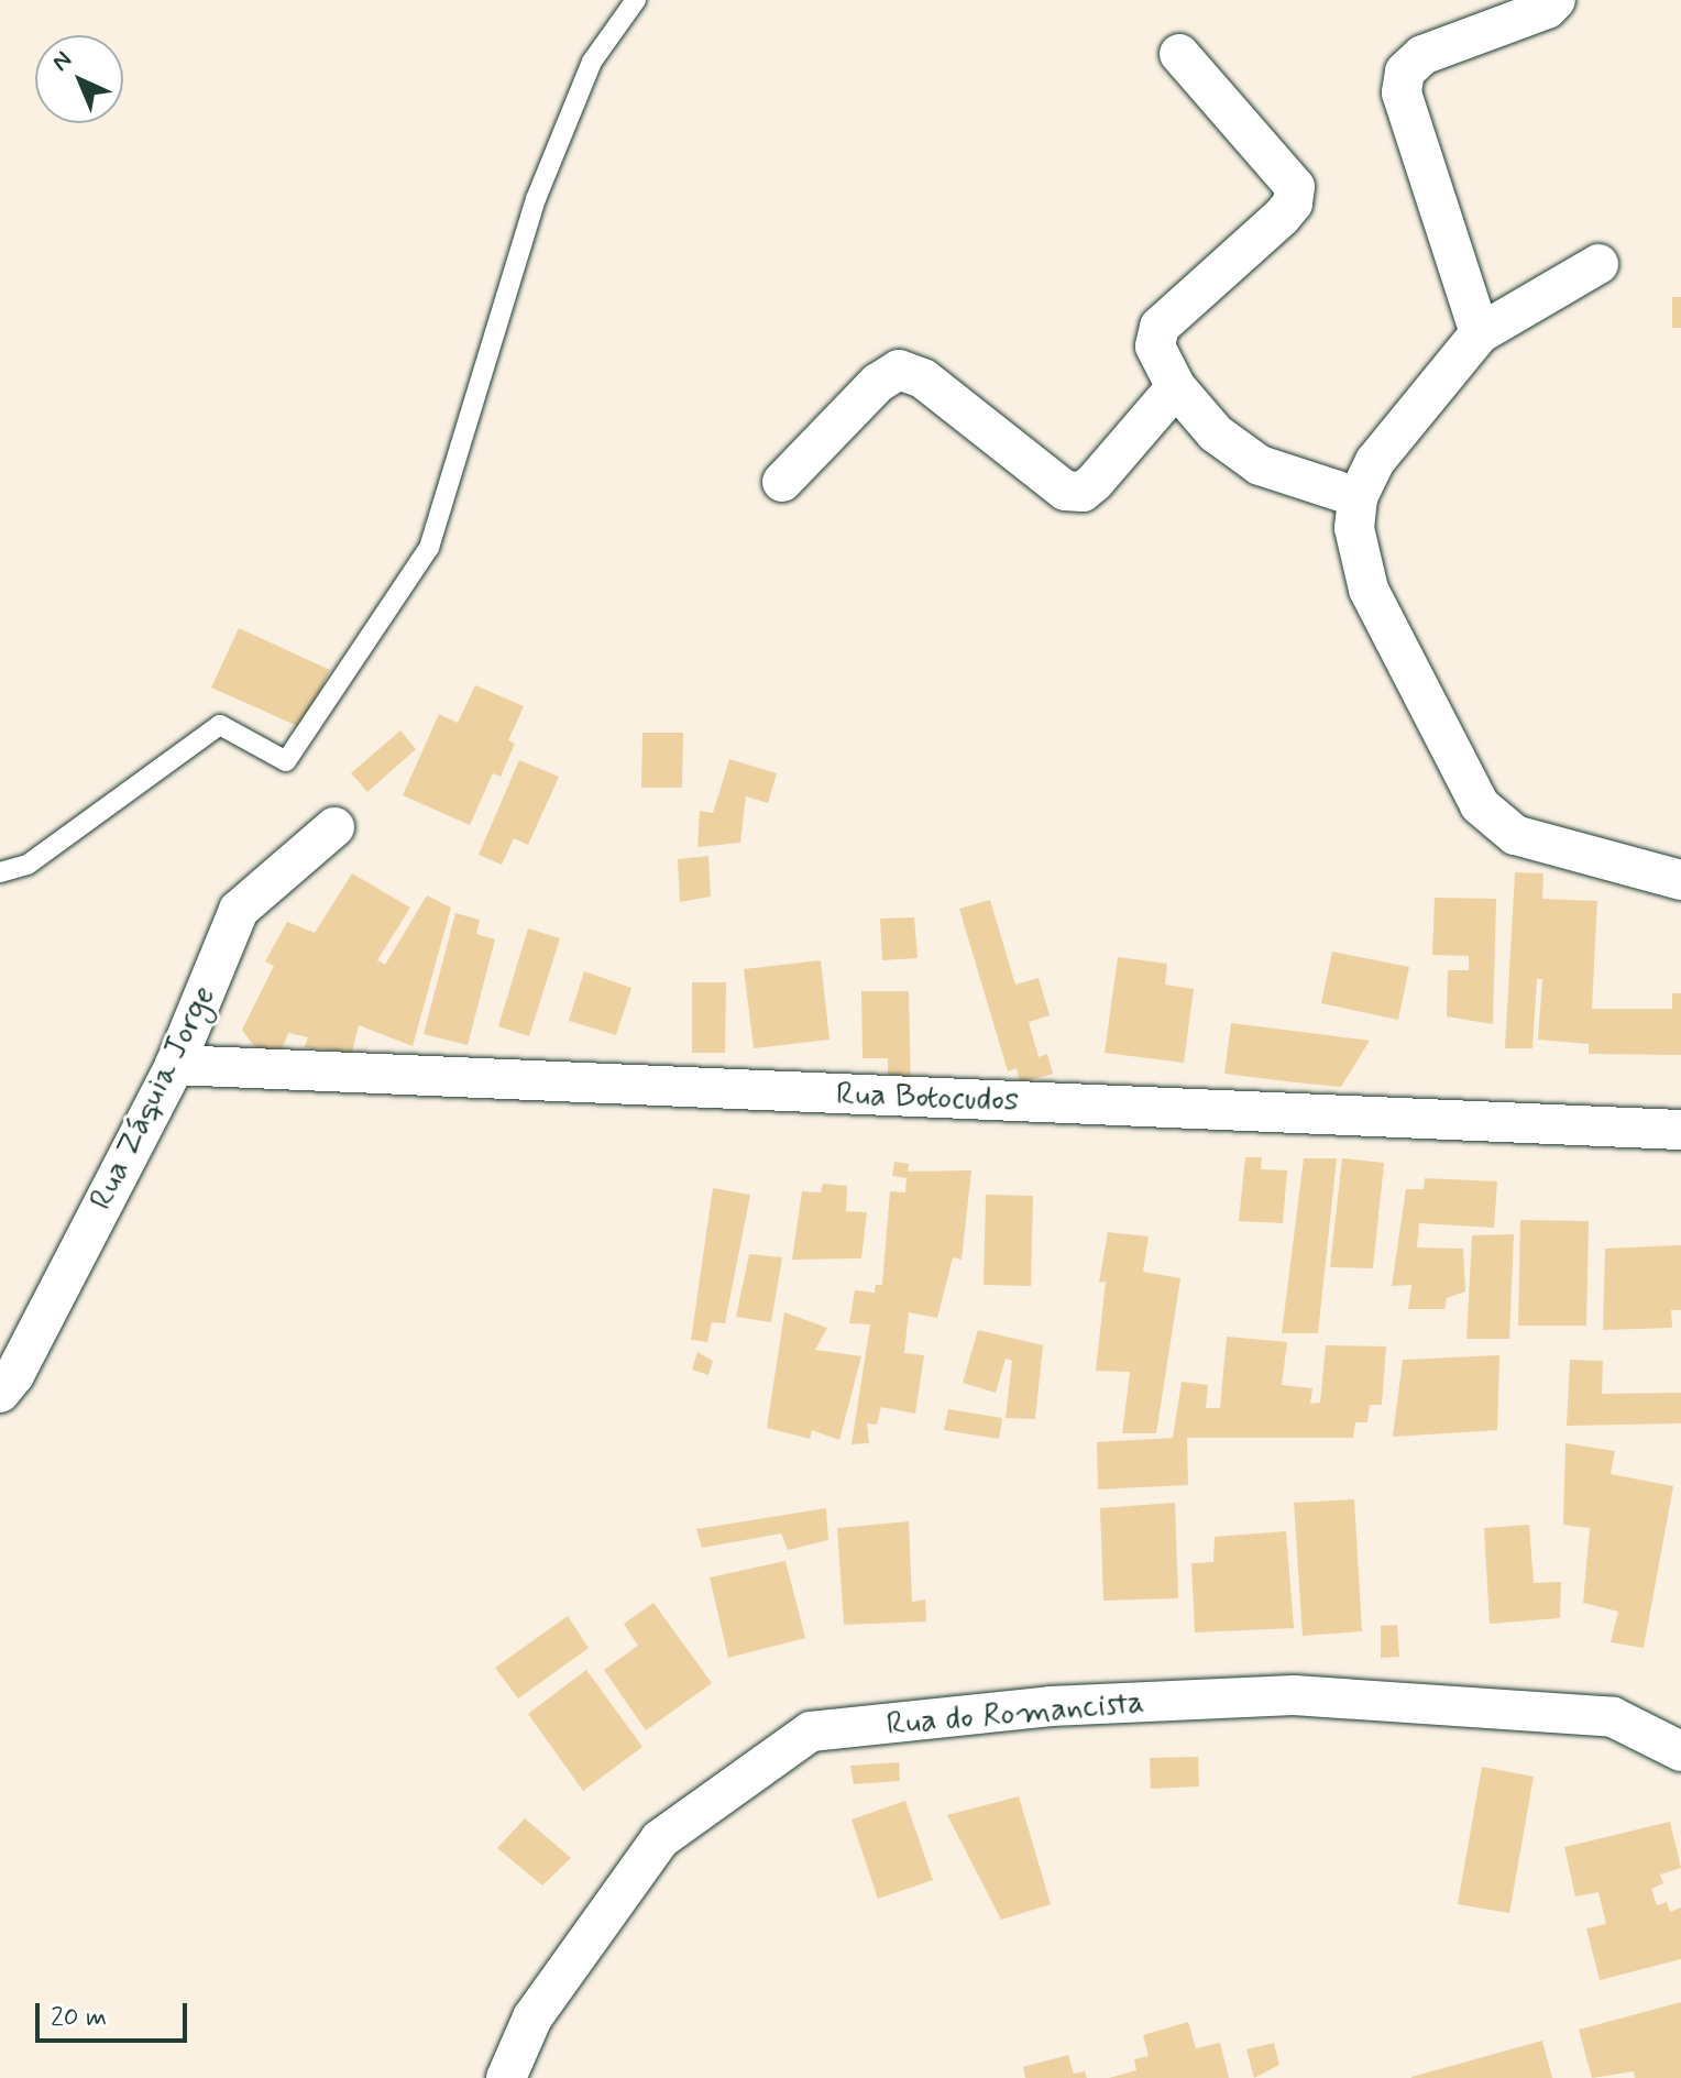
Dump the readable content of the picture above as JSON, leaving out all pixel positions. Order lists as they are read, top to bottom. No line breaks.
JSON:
{"streets":{"street":["Rua Záquia Jorge","Rua Botocudos","Rua do Romancista"]},"crossings":[["Rua Záquia Jorge","Rua Botocudos"]],"scale_bar":"20 m","north":"top left"}
